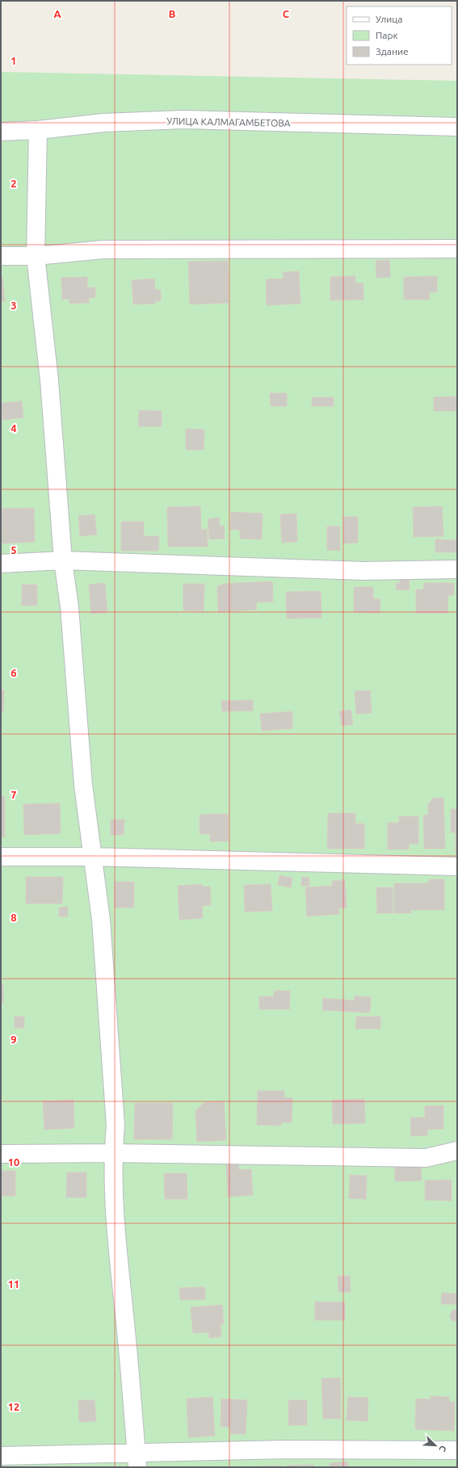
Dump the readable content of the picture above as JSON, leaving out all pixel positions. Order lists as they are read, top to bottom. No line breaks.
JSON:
{"streets":{"street":["УЛИЦА КАЛМАГАМБЕТОВА"]},"legend":["Улица","Парк","Здание"],"north":"bottom right","grid":{"columns":["A","B","C"],"rows":["1","2","3","4","5","6","7","8","9","10","11","12"]}}
